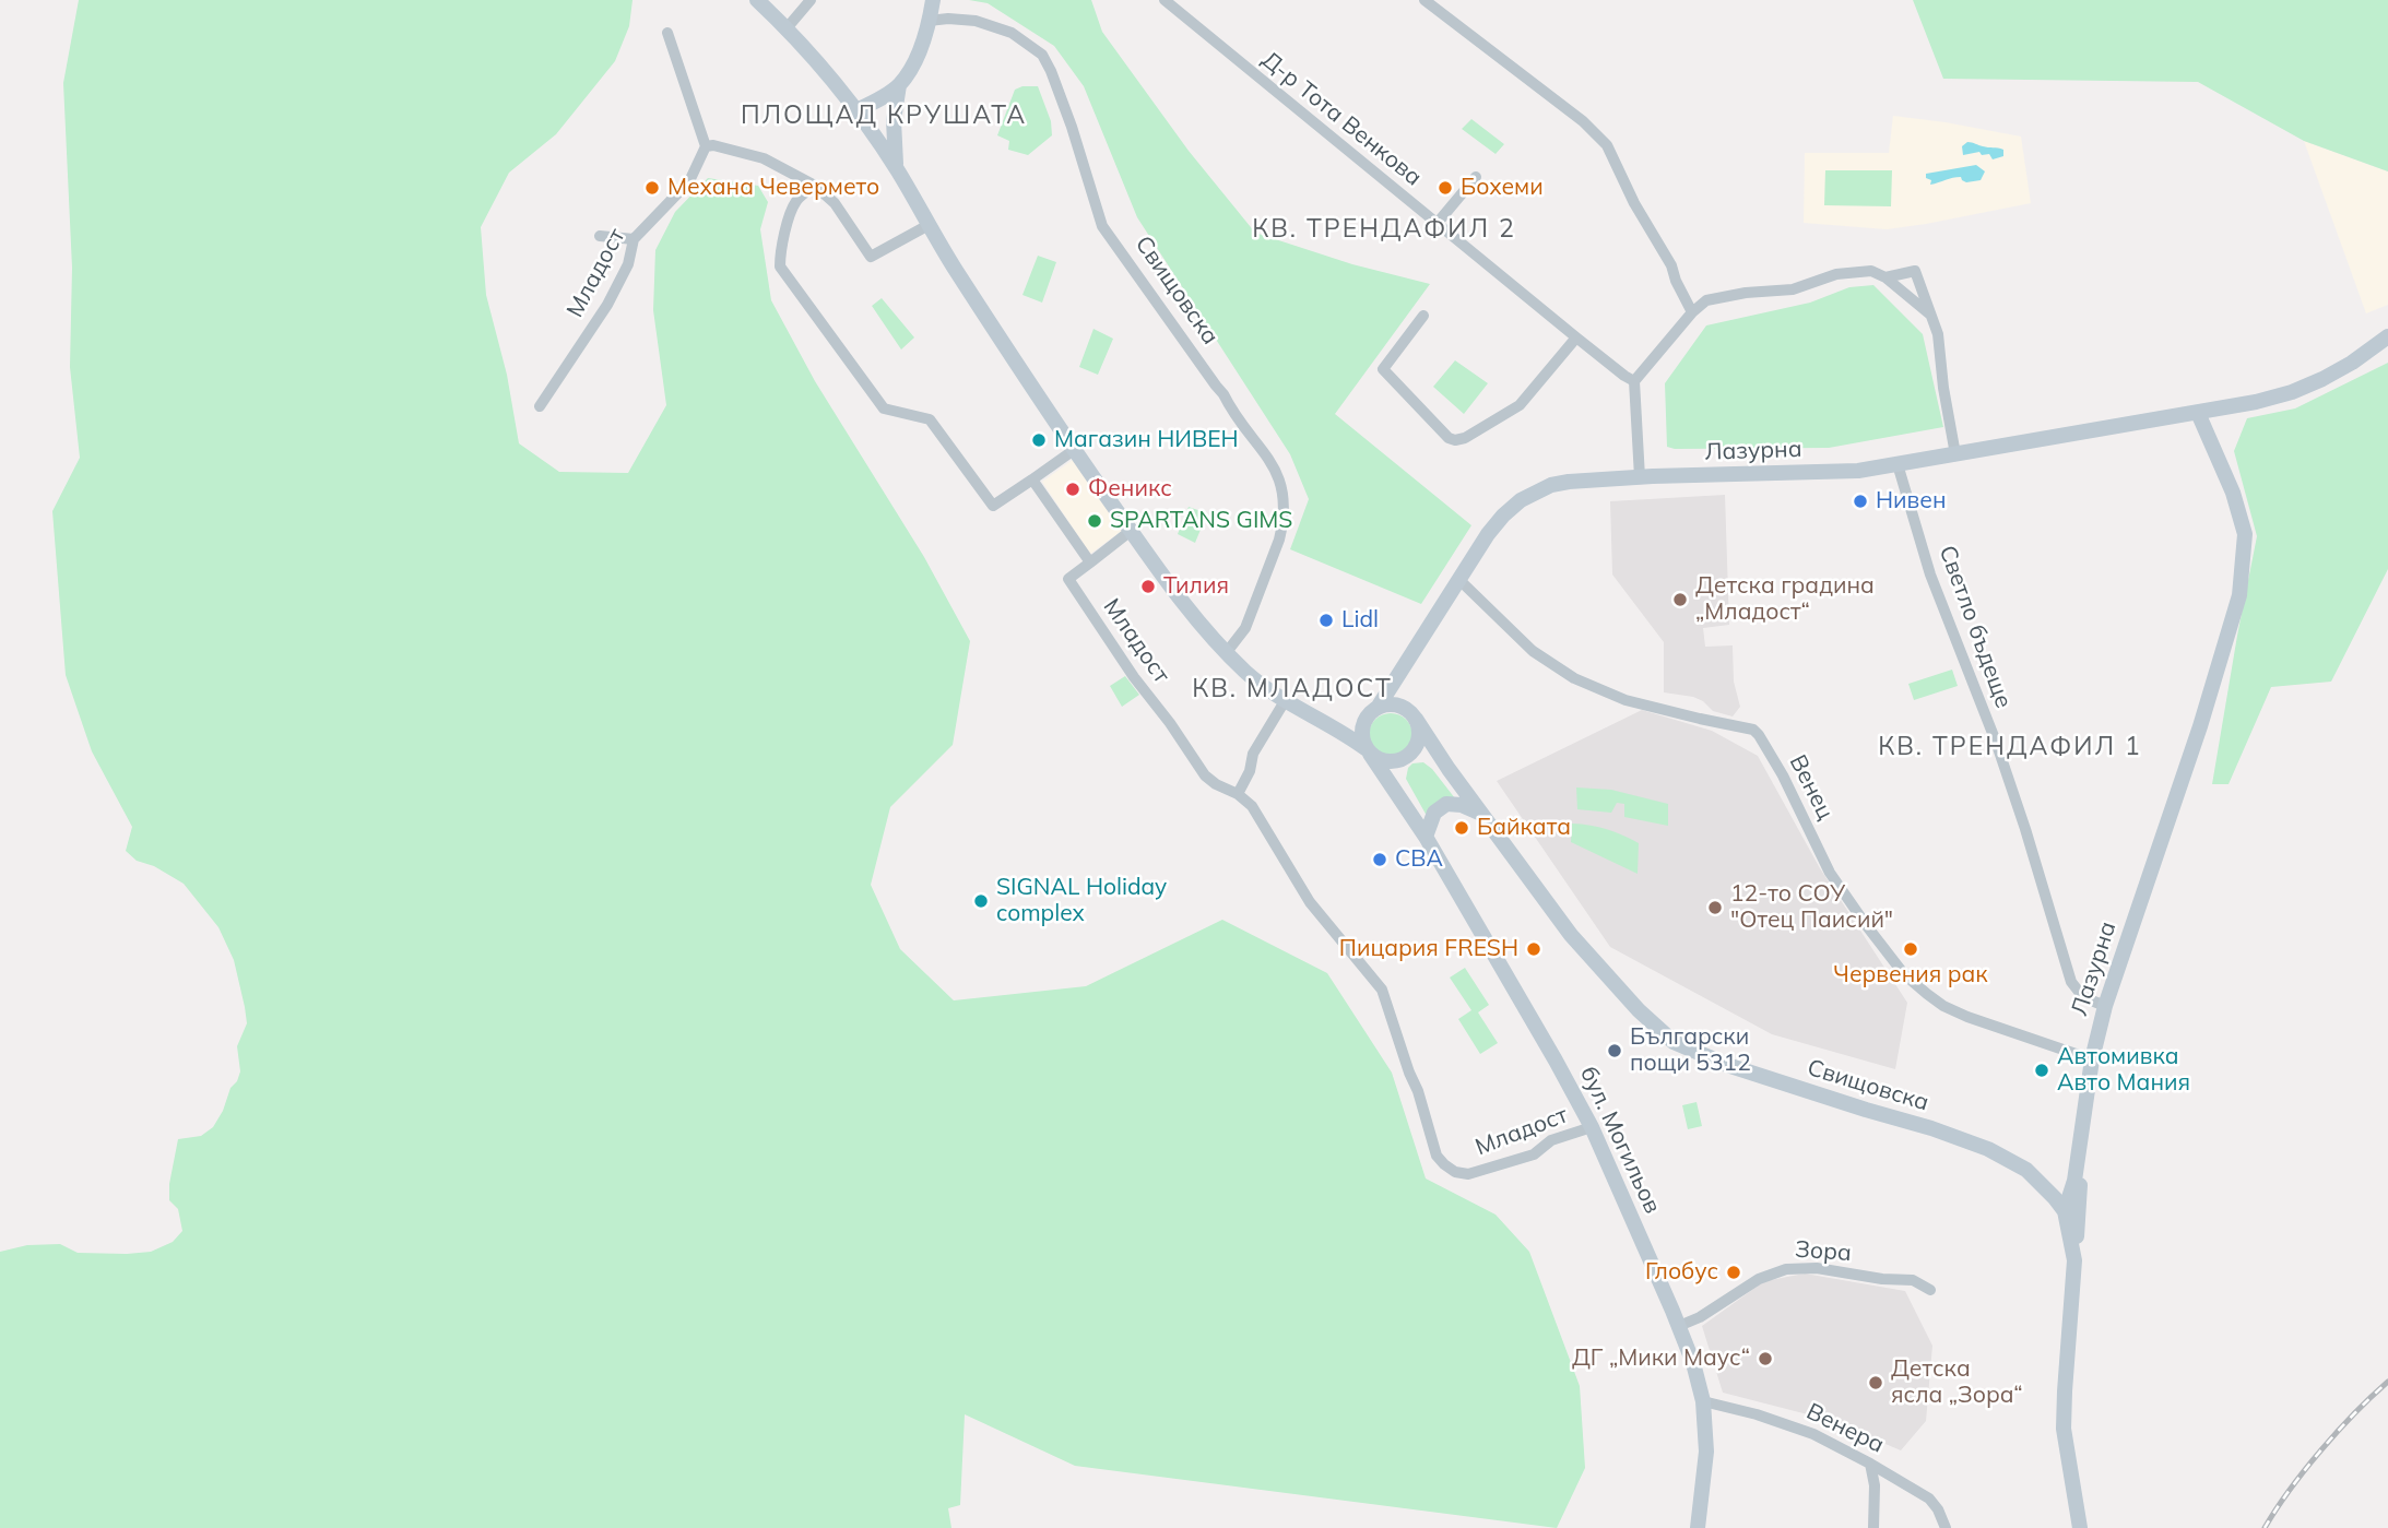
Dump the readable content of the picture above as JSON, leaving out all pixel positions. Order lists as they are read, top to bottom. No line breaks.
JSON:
{"streets":{"street":["Д-р Тота Венкова","Младост","Свищовска","Лазурна","Светло бъдеще","Венец","бул. Могильов","Зора","Венера"]},"crossings":[["Младост","бул. Могильов"],["Свищовска","Лазурна"],["Свищовска","бул. Могильов"],["Лазурна","Светло бъдеще"],["Лазурна","Венец"],["Лазурна","бул. Могильов"],["бул. Могильов","Зора"],["бул. Могильов","Венера"]],"districts":["ПЛОЩАД КРУШАТА","КВ. ТРЕНДАФИЛ 2","КВ. МЛАДОСТ","КВ. ТРЕНДАФИЛ 1"],"places":["Механа Чевермето","Бохеми","Магазин НИВЕН","Феникс","Нивен","SPARTANS GIMS","Тилия","Детска градина „Младост“","Lidl","Байката","CBA","SIGNAL Holiday complex","12-то СОУ \"Отец Паисий\"","Пицария FRESH","Червения рак","Български пощи 5312","Автомивка Авто Мания","Глобус","ДГ „Мики Маус“","Детска ясла „Зора“"]}
